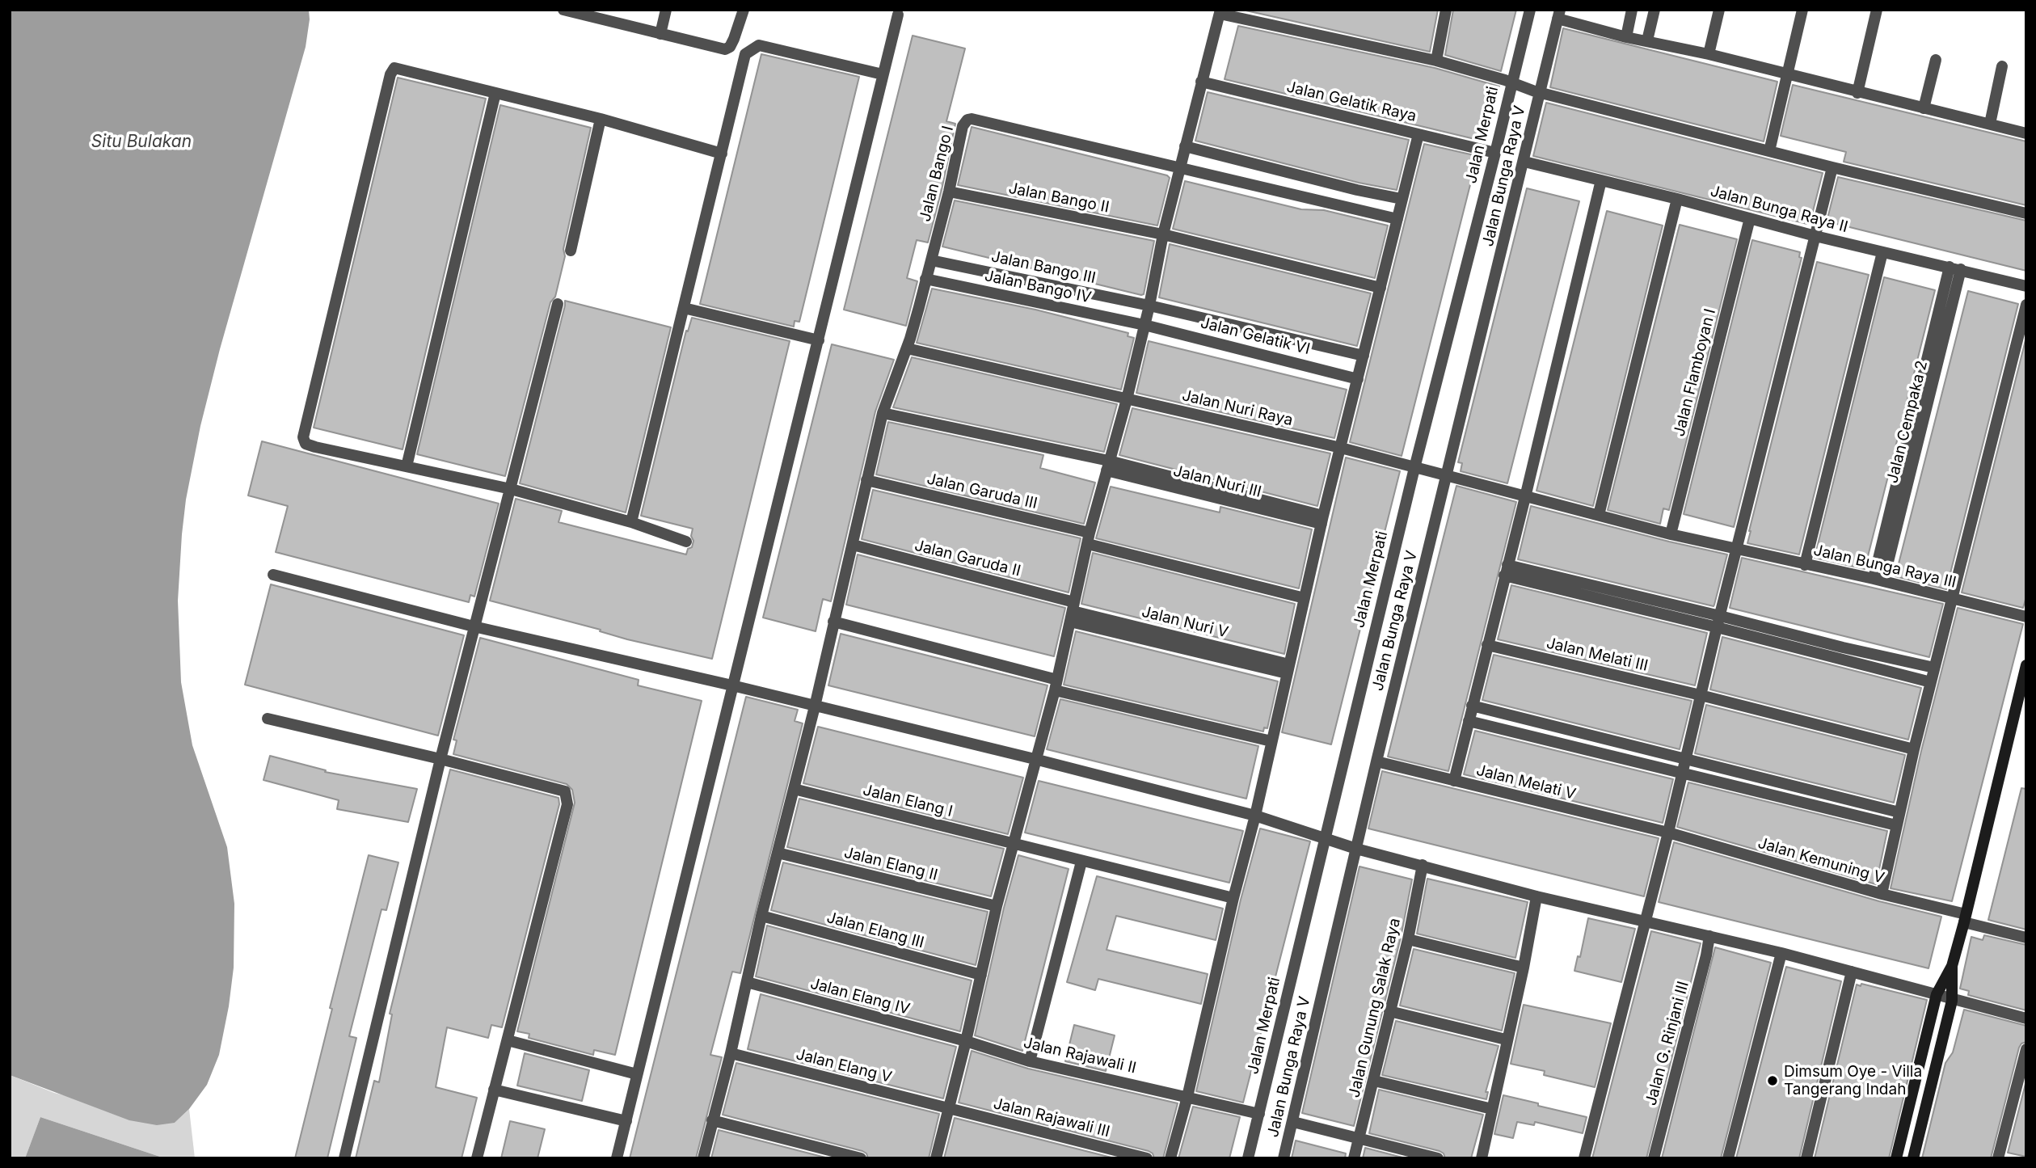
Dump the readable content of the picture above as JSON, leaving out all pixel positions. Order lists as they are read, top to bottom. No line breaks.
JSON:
{"streets":{"street":["Jalan Gelatik Raya","Jalan Merpati","Jalan Bango I","Jalan Bunga Raya V","Jalan Bango II","Jalan Bunga Raya II","Jalan Bango III","Jalan Bango IV","Jalan Gelatik VI","Jalan Flamboyan I","Jalan Nuri Raya","Jalan Cempaka 2","Jalan Nuri III","Jalan Garuda III","Jalan Garuda II","Jalan Bunga Raya III","Jalan Melati III","Jalan Melati V","Jalan Elang I","Jalan Kemuning V","Jalan Elang II","Jalan Elang III","Jalan Elang IV","Jalan Gunung Salak Raya","Jalan G. Rinjani III","Jalan Rajawali II","Jalan Elang V","Jalan Rajawali III"]},"crossings":[["Jalan Gelatik Raya","Jalan Merpati"],["Jalan Merpati","Jalan Nuri Raya"],["Jalan Merpati","Jalan Rajawali II"],["Jalan Bango I","Jalan Bango II"],["Jalan Bango I","Jalan Bango III"],["Jalan Bango I","Jalan Bango IV"],["Jalan Bango I","Jalan Nuri Raya"],["Jalan Bango I","Jalan Nuri III"],["Jalan Bango I","Jalan Garuda III"],["Jalan Bango I","Jalan Garuda II"],["Jalan Bango I","Jalan Elang I"],["Jalan Bango I","Jalan Elang II"],["Jalan Bango I","Jalan Elang III"],["Jalan Bango I","Jalan Elang IV"],["Jalan Bango I","Jalan Elang V"],["Jalan Bunga Raya V","Jalan Bunga Raya II"],["Jalan Bunga Raya V","Jalan Nuri Raya"],["Jalan Bunga Raya V","Jalan Melati V"],["Jalan Bunga Raya II","Jalan Flamboyan I"],["Jalan Bunga Raya II","Jalan Cempaka 2"],["Jalan Bango IV","Jalan Gelatik VI"],["Jalan Flamboyan I","Jalan Bunga Raya III"],["Jalan Nuri Raya","Jalan Bunga Raya III"],["Jalan Cempaka 2","Jalan Bunga Raya III"],["Jalan Melati V","Jalan Kemuning V"],["Jalan Elang IV","Jalan Rajawali II"],["Jalan Elang V","Jalan Rajawali III"]],"water":["Situ Bulakan"],"places":["Dimsum Oye - Villa Tangerang Indah"]}
